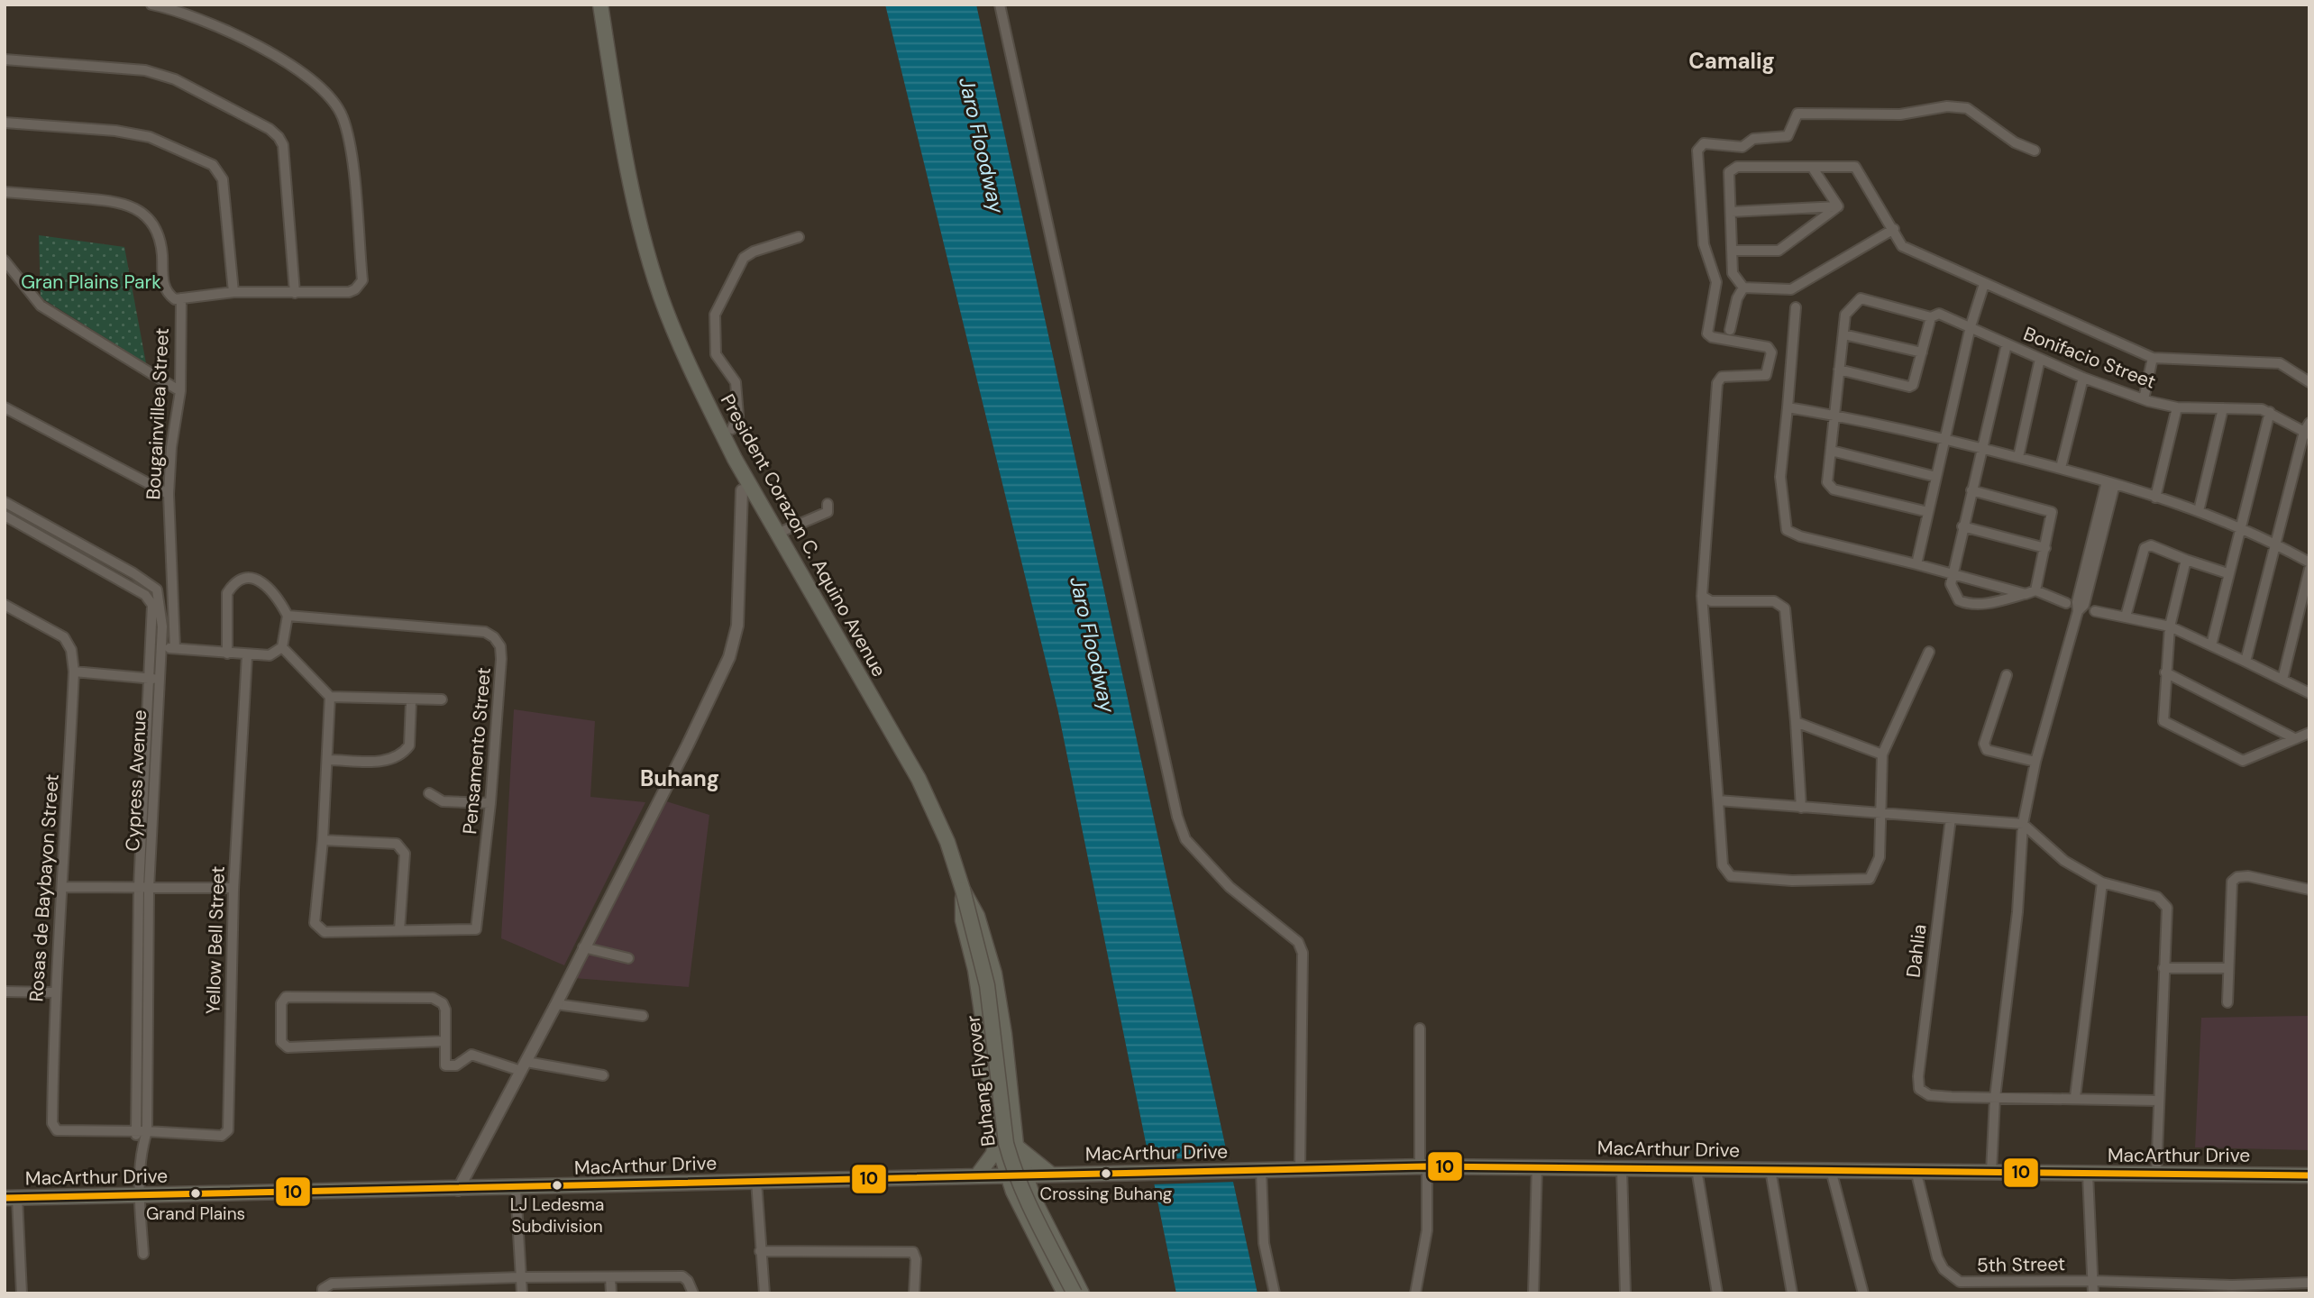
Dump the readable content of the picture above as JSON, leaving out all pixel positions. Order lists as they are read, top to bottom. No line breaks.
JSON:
{"streets":{"main road":["President Corazon C. Aquino Avenue","Buhang Flyover","MacArthur Drive"],"street":["Bonifacio Street","Bougainvillea Street","Pensamento Street","Cypress Avenue","Rosas de Baybayon Street","Yellow Bell Street","Dahlia","5th Street"]},"crossings":[["Bougainvillea Street","Cypress Avenue"],["President Corazon C. Aquino Avenue","Buhang Flyover"],["President Corazon C. Aquino Avenue","MacArthur Drive"],["Pensamento Street","Yellow Bell Street"],["Cypress Avenue","Rosas de Baybayon Street"],["Cypress Avenue","Yellow Bell Street"],["Cypress Avenue","MacArthur Drive"],["Rosas de Baybayon Street","Yellow Bell Street"],["MacArthur Drive","5th Street"]],"districts":["Camalig","Buhang"],"water":["Jaro Floodway"],"parks":["Gran Plains Park"],"places":["Crossing Buhang","LJ Ledesma Subdivision","Grand Plains"],"lines":["transit line 10"]}
